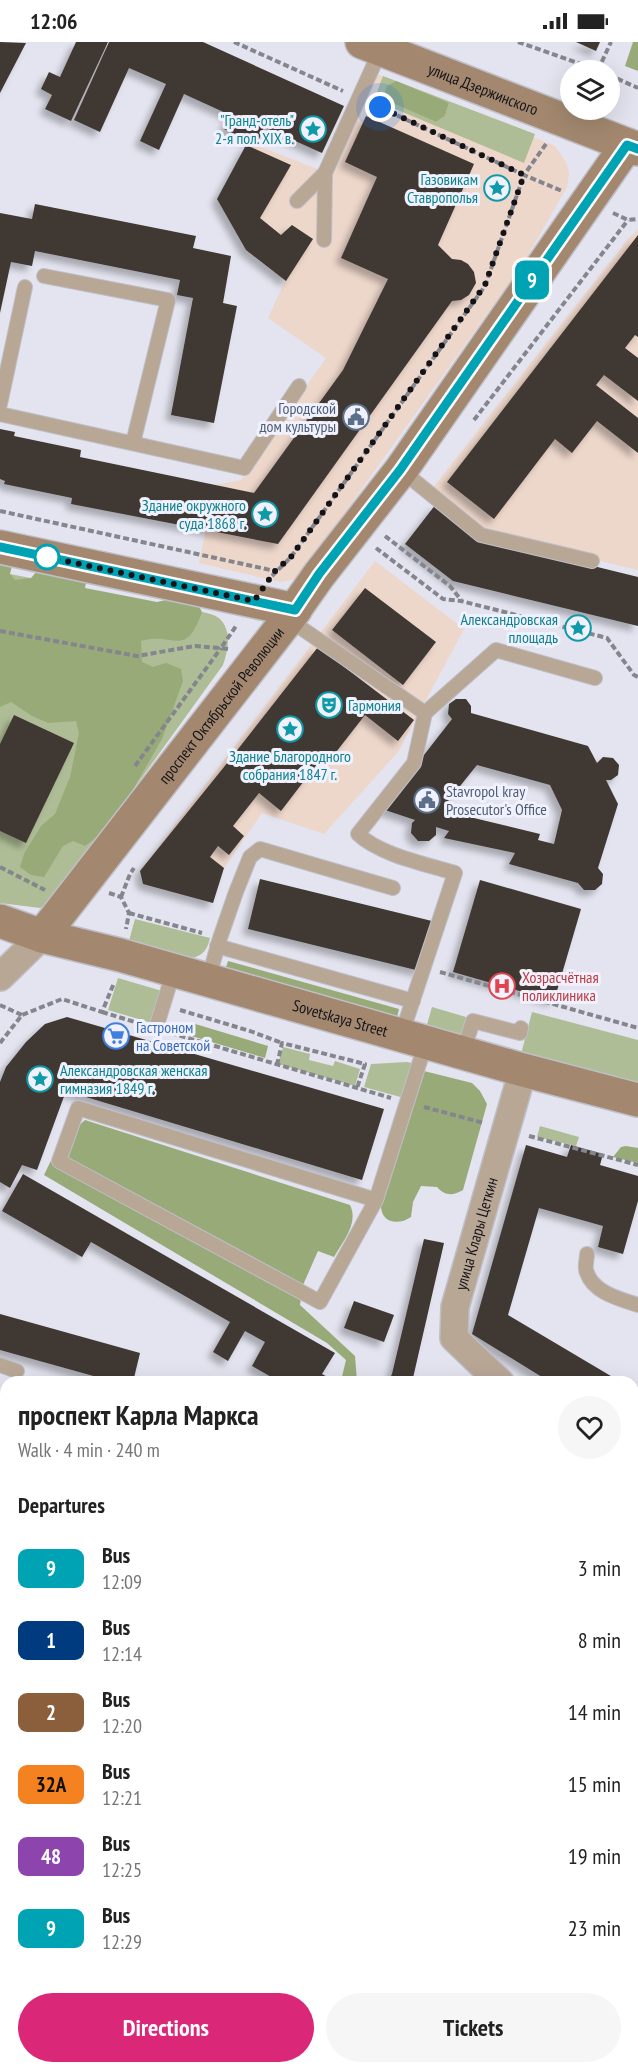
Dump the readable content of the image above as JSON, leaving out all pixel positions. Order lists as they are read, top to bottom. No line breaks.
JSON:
{"streets":{"main road":["улица Дзержинского","проспект Октябрьской Революции","Sovetskaya Street"],"street":["улица Клары Цеткин"]},"crossings":[["улица Дзержинского","проспект Октябрьской Революции"],["проспект Октябрьской Революции","Sovetskaya Street"],["Sovetskaya Street","улица Клары Цеткин"]],"places":{"place":["\"Гранд-отель\" 2-я пол. XIX в.","Газовикам Ставрополья","Здание окружного суда 1868 г.","Александровская площадь","Здание Благородного собрания 1847 г.","Александровская женская гимназия 1849 г."],"public building":["Городской дом культуры","Stavropol kray Prosecutor's Office"],"theatre":["Гармония"],"hospital":["Хозрасчётная поликлиника"],"supermarket":["Гастроном на Советской"]},"lines":["bus line 9"],"page":{"status":"12:06","on_map":"9","heading":[["проспект Карла Маркса","Walk · 4 min · 240 m"],"Departures"],"list":[{"mark":"9","name":"Bus","note":"12:09","value":"3 min"},{"mark":"1","name":"Bus","note":"12:14","value":"8 min"},{"mark":"2","name":"Bus","note":"12:20","value":"14 min"},{"mark":"32A","name":"Bus","note":"12:21","value":"15 min"},{"mark":"48","name":"Bus","note":"12:25","value":"19 min"},{"mark":"9","name":"Bus","note":"12:29","value":"23 min"}],"buttons":["Directions","Tickets"]}}
